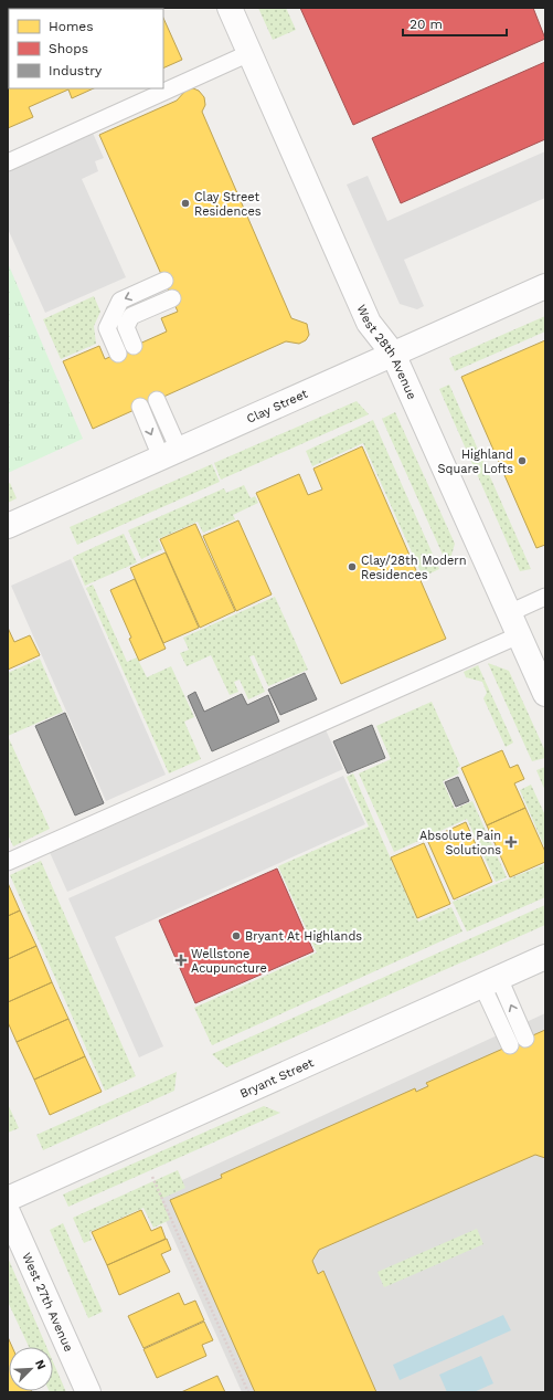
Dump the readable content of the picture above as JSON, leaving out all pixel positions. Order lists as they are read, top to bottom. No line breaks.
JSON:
{"streets":{"street":["West 28th Avenue","Clay Street","Bryant Street","West 27th Avenue"]},"crossings":[["West 28th Avenue","Clay Street"]],"places":{"other":["Clay Street Residences","Highland Square Lofts","Clay/28th Modern Residences","Bryant At Highlands"],"health":["Absolute Pain Solutions","Wellstone Acupuncture"]},"legend":["Homes","Shops","Industry"],"scale_bar":"20 m","north":"top right"}
